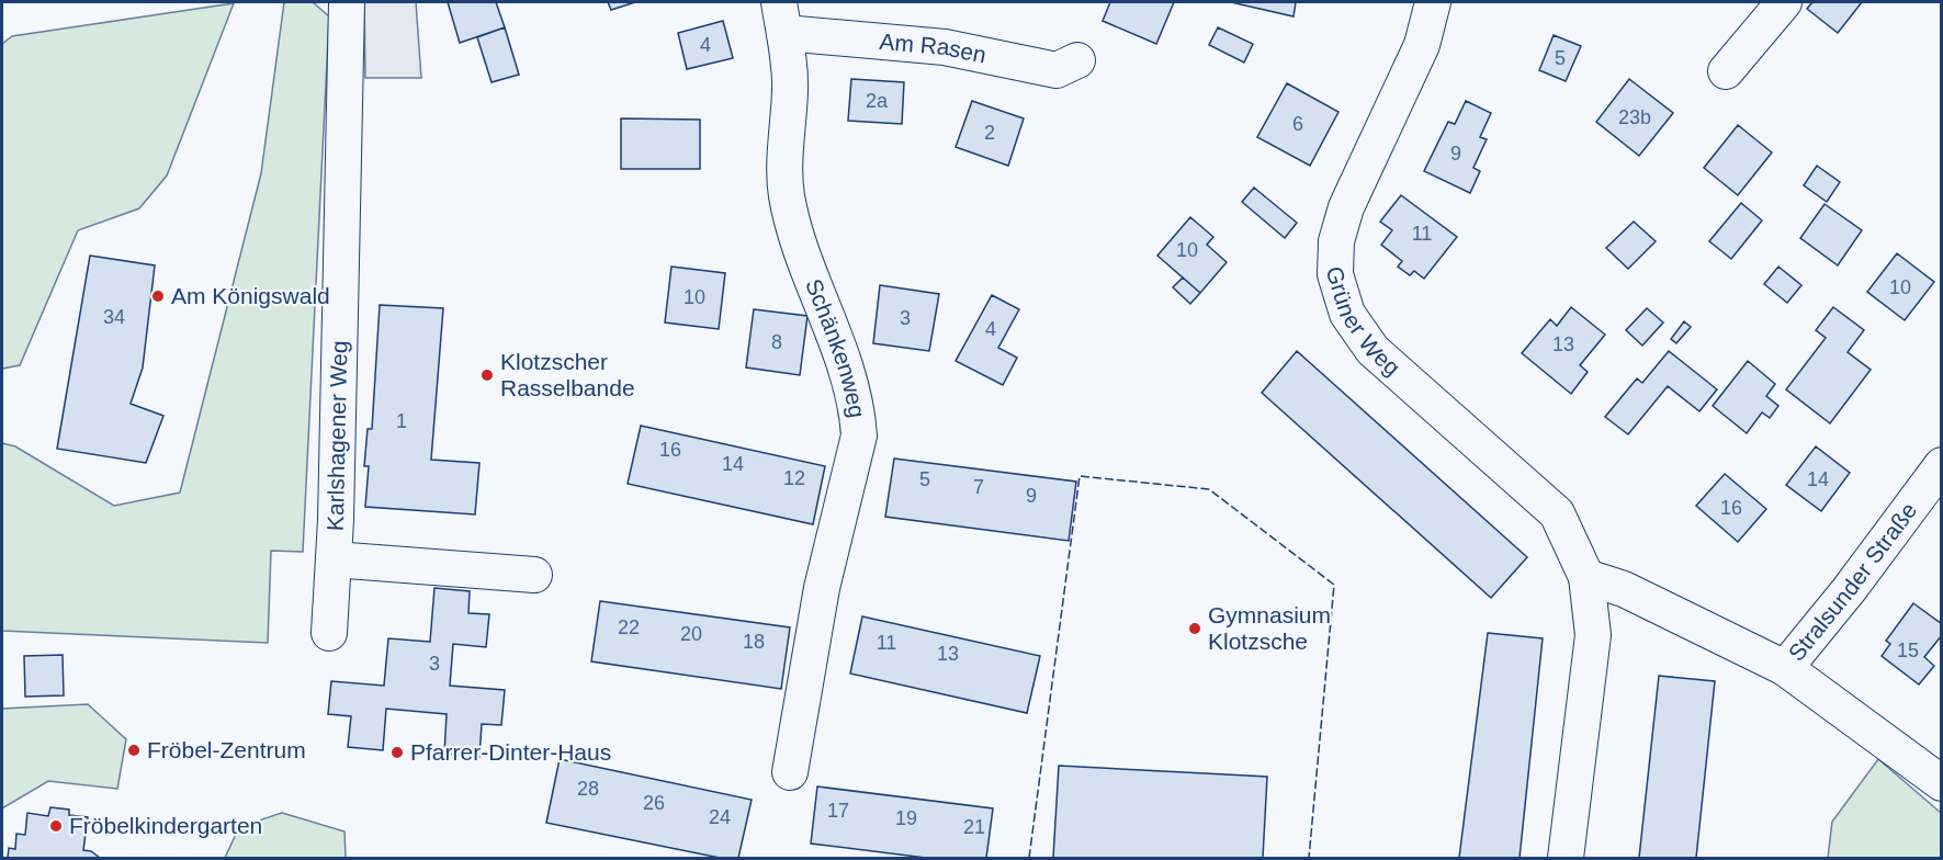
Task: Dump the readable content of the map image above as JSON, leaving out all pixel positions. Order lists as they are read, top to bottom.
{
  "streets": {
    "street": [
      "Am Rasen",
      "Grüner Weg",
      "Schänkenweg",
      "Karlshagener Weg",
      "Stralsunder Straße"
    ]
  },
  "crossings": [
    ["Am Rasen", "Schänkenweg"]
  ],
  "places": [
    "Am Königswald",
    "Klotzscher Rasselbande",
    "Gymnasium Klotzsche",
    "Fröbel-Zentrum",
    "Pfarrer-Dinter-Haus",
    "Fröbelkindergarten"
  ],
  "house_numbers": [
    "4",
    "5",
    "2a",
    "23b",
    "6",
    "2",
    "9",
    "11",
    "10",
    "10",
    "10",
    "34",
    "3",
    "4",
    "8",
    "13",
    "1",
    "16",
    "14",
    "12",
    "5",
    "14",
    "7",
    "9",
    "16",
    "22",
    "20",
    "18",
    "11",
    "15",
    "13",
    "3",
    "28",
    "26",
    "17",
    "24",
    "19",
    "21"
  ]
}
